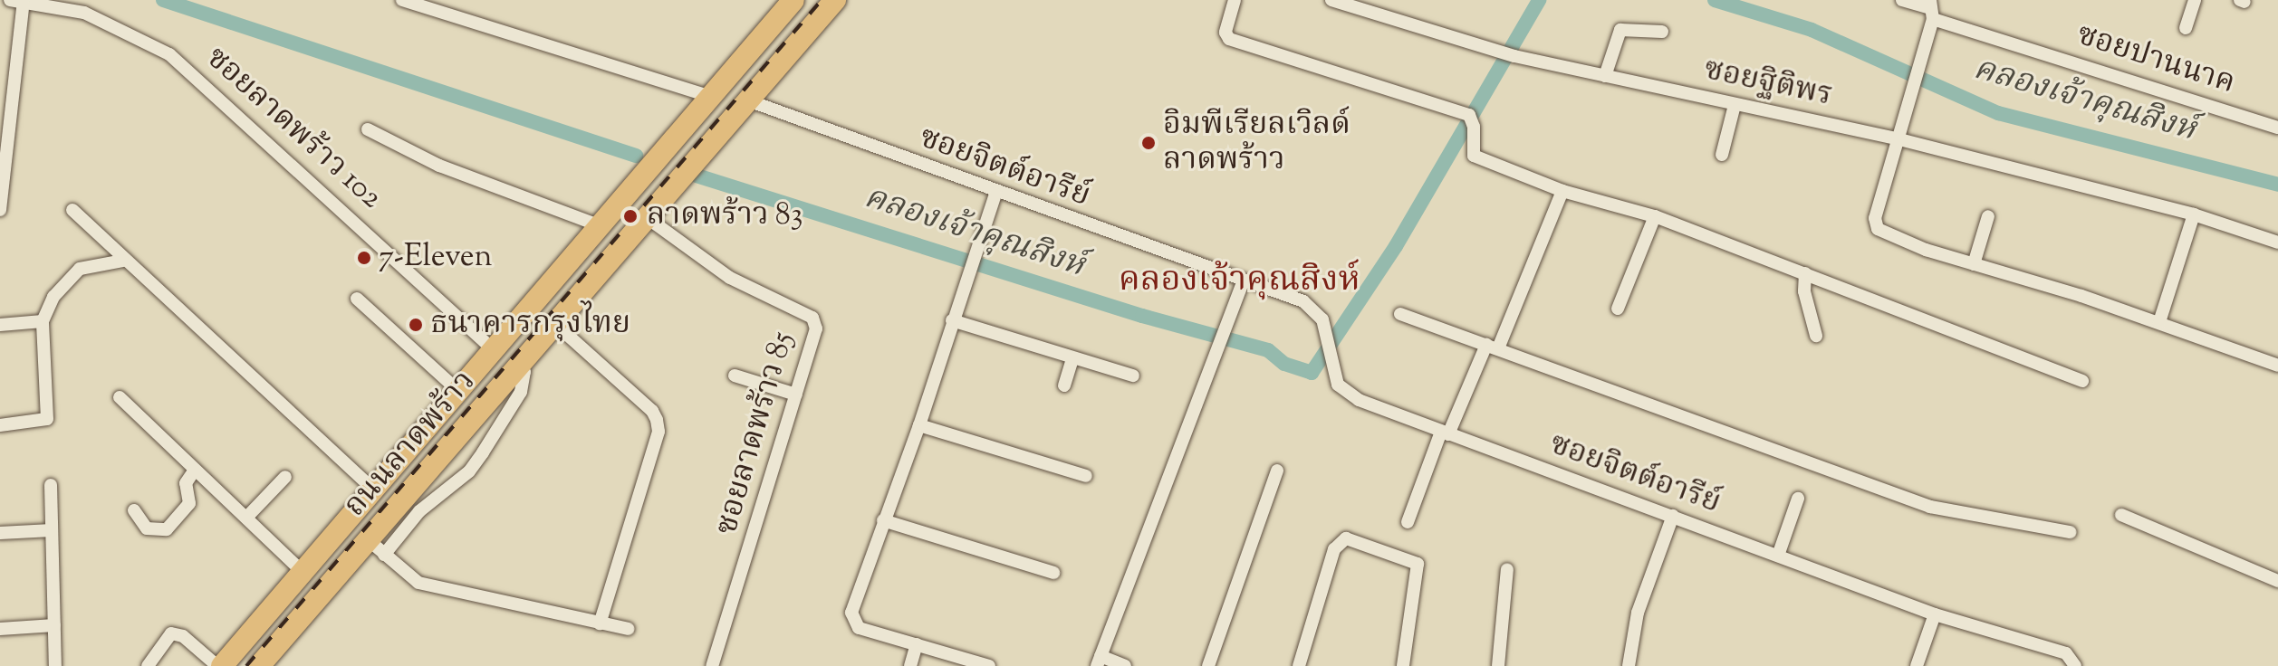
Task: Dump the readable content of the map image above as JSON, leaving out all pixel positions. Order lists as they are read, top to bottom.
{
  "streets": {
    "main road": ["ถนนลาดพร้าว"],
    "street": [
      "ซอยปานนาค",
      "ซอยฐิติพร",
      "ซอยลาดพร้าว 102",
      "ซอยจิตต์อารีย์",
      "ซอยลาดพร้าว 85"
    ]
  },
  "crossings": [
    ["ซอยลาดพร้าว 102", "ถนนลาดพร้าว"],
    ["ซอยจิตต์อารีย์", "ถนนลาดพร้าว"],
    ["ซอยลาดพร้าว 85", "ถนนลาดพร้าว"]
  ],
  "districts": ["คลองเจ้าคุณสิงห์"],
  "water": ["คลองเจ้าคุณสิงห์"],
  "places": [
    "อิมพีเรียลเวิลด์ ลาดพร้าว",
    "ลาดพร้าว 83",
    "7-Eleven",
    "ธนาคารกรุงไทย"
  ]
}
